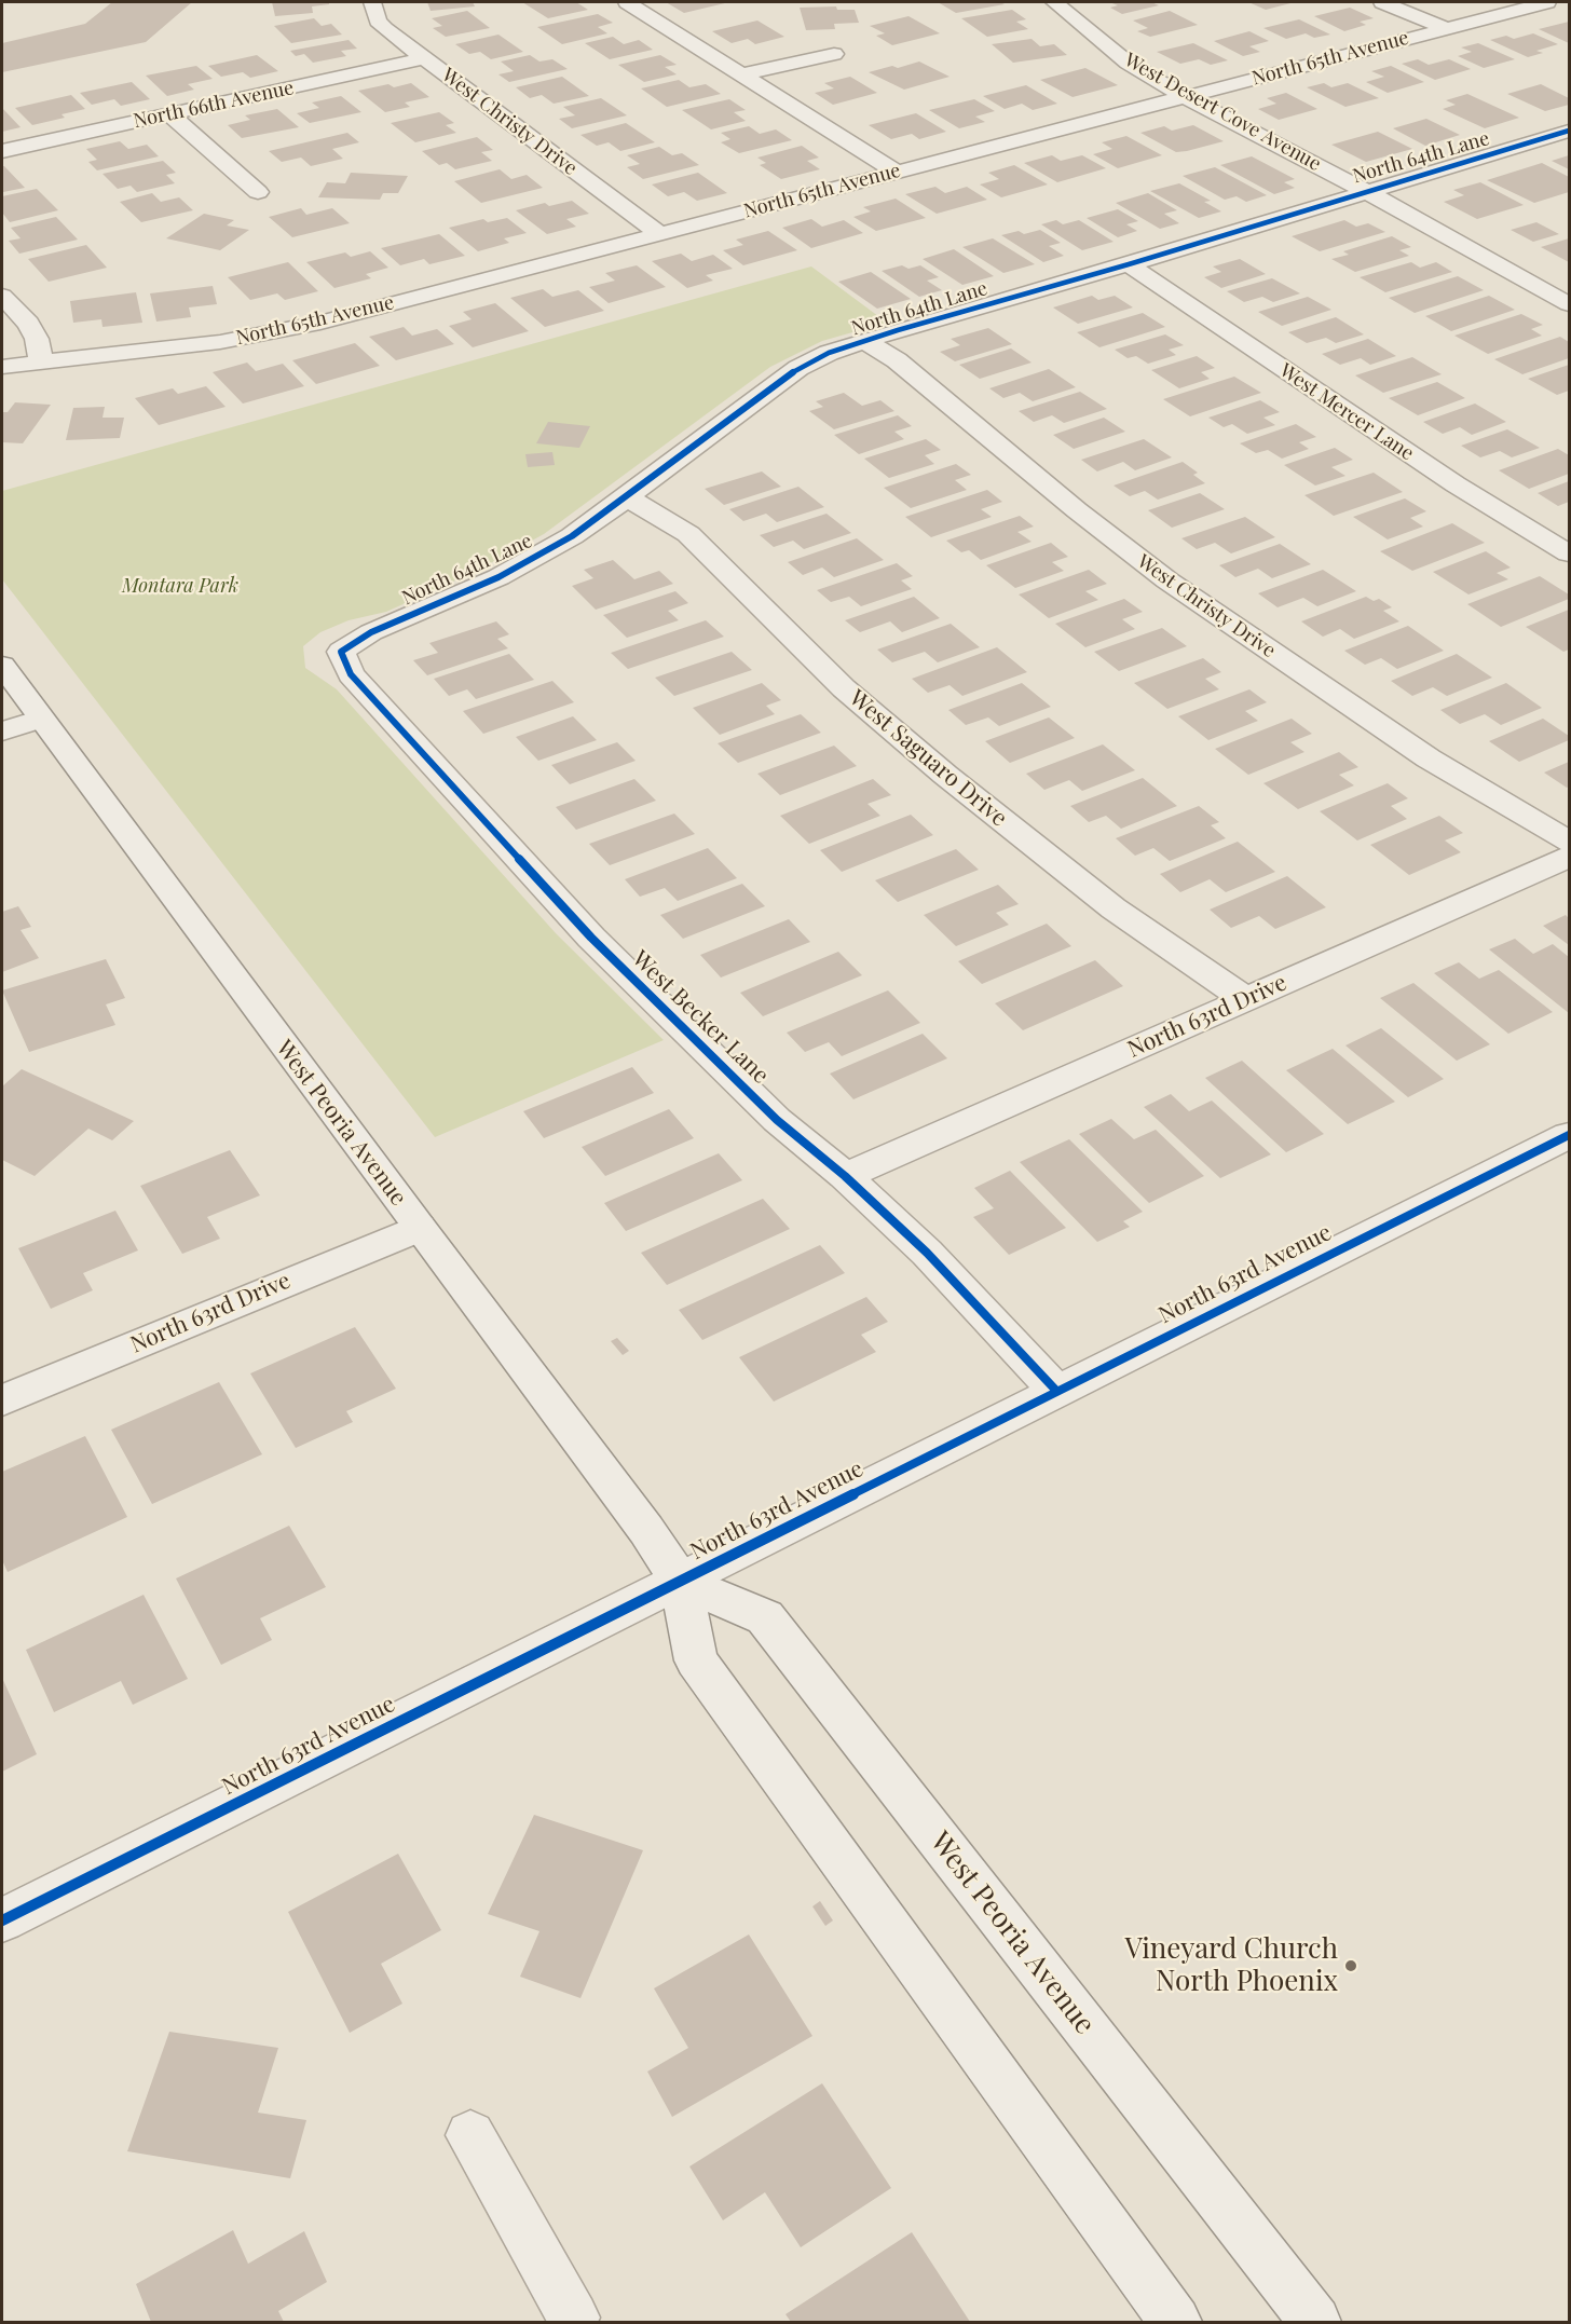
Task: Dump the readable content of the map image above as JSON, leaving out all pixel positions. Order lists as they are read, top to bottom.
{
  "streets": {
    "street": [
      "North 65th Avenue",
      "North 66th Avenue",
      "West Desert Cove Avenue",
      "West Christy Drive",
      "North 64th Lane",
      "West Mercer Lane",
      "West Saguaro Drive",
      "North 63rd Drive",
      "West Becker Lane",
      "West Peoria Avenue",
      "North 63rd Avenue"
    ]
  },
  "crossings": [
    ["North 65th Avenue", "West Desert Cove Avenue"],
    ["North 65th Avenue", "West Christy Drive"],
    ["North 66th Avenue", "West Christy Drive"],
    ["West Desert Cove Avenue", "North 64th Lane"],
    ["West Christy Drive", "North 64th Lane"],
    ["North 64th Lane", "West Mercer Lane"],
    ["North 64th Lane", "West Saguaro Drive"],
    ["North 64th Lane", "West Becker Lane"],
    ["West Saguaro Drive", "North 63rd Drive"],
    ["North 63rd Drive", "West Becker Lane"],
    ["North 63rd Drive", "West Peoria Avenue"],
    ["West Becker Lane", "North 63rd Avenue"],
    ["West Peoria Avenue", "North 63rd Avenue"]
  ],
  "parks": ["Montara Park"],
  "places": ["Vineyard Church North Phoenix"]
}
